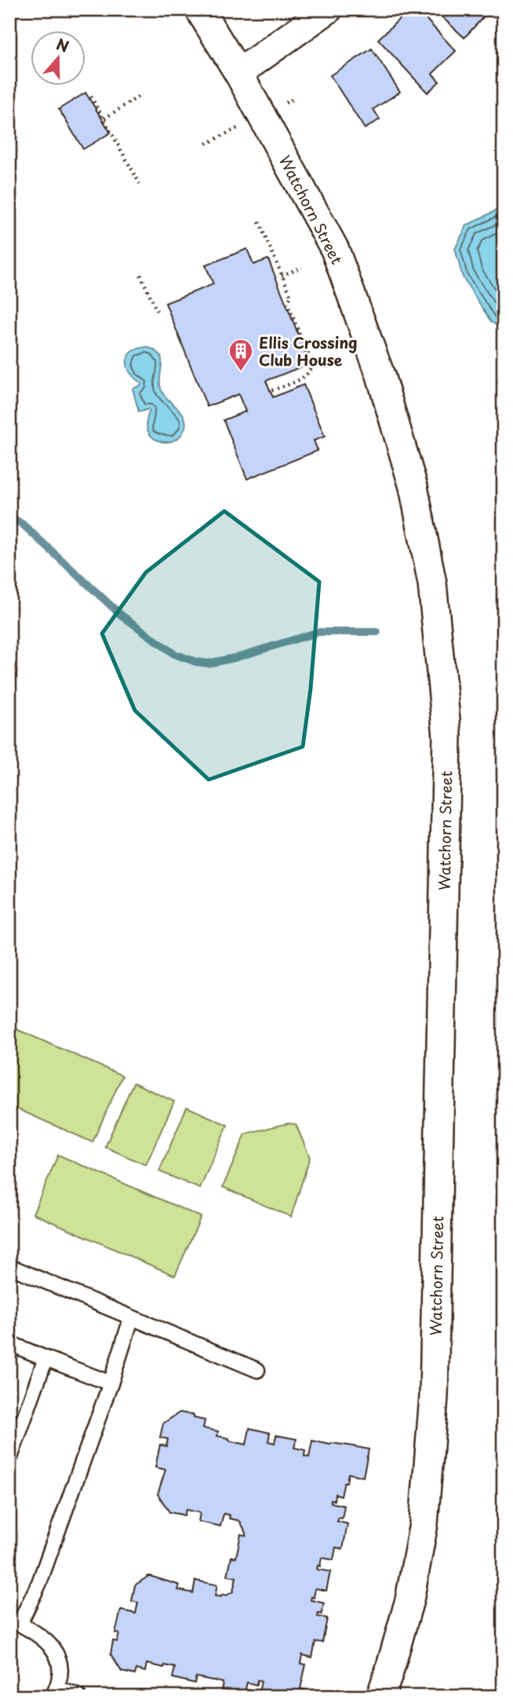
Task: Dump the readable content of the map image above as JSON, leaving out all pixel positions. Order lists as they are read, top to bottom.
{
  "streets": {
    "street": ["Watchorn Street"]
  },
  "places": {
    "building": ["Ellis Crossing Club House"]
  },
  "north": "top"
}
